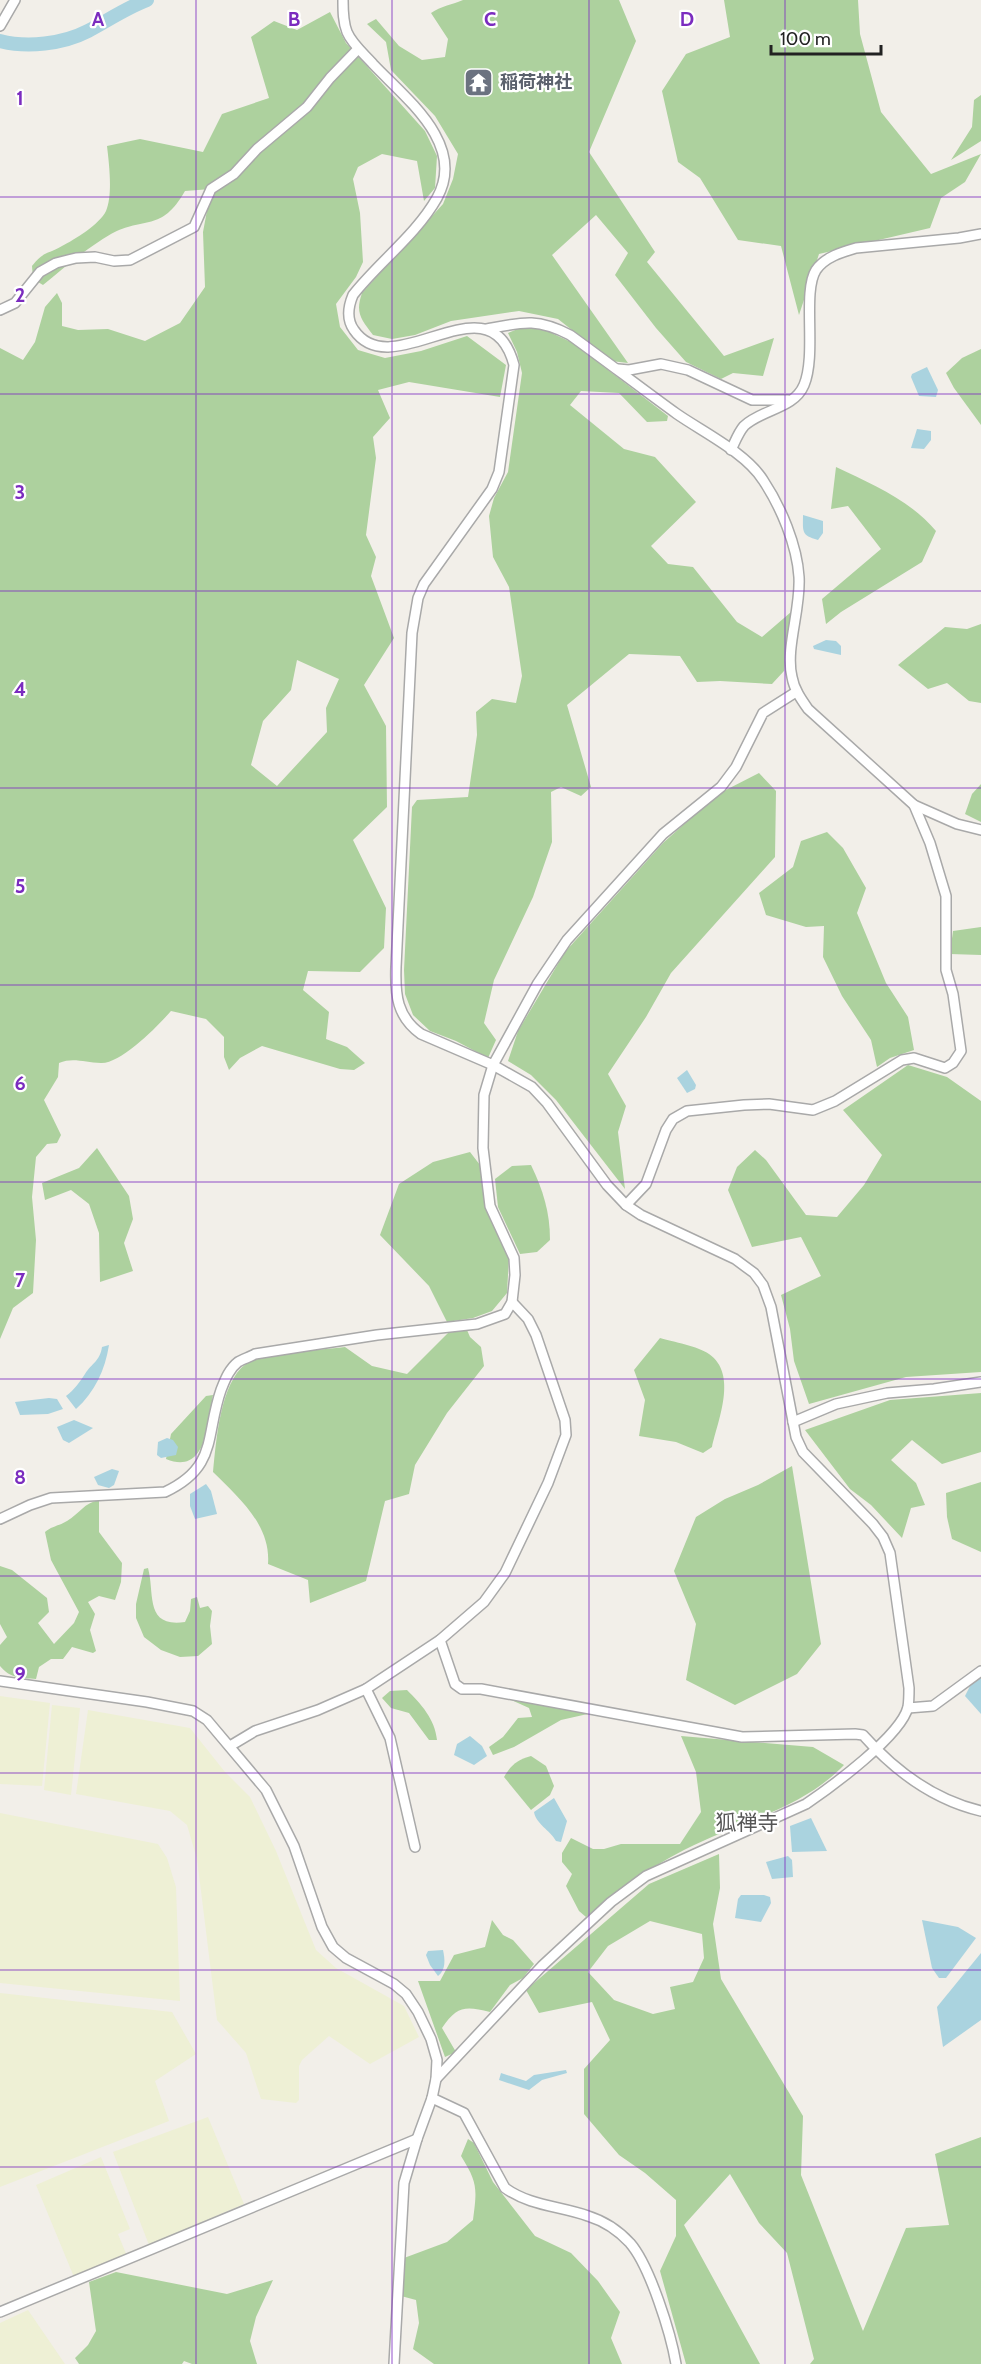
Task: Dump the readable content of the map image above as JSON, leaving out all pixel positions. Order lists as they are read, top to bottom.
{
  "districts": ["狐禅寺"],
  "places": {
    "temple": ["稲荷神社"]
  },
  "scale_bar": "100 m",
  "grid": {
    "columns": [
      "A",
      "B",
      "C",
      "D"
    ],
    "rows": [
      "1",
      "2",
      "3",
      "4",
      "5",
      "6",
      "7",
      "8",
      "9"
    ]
  }
}
